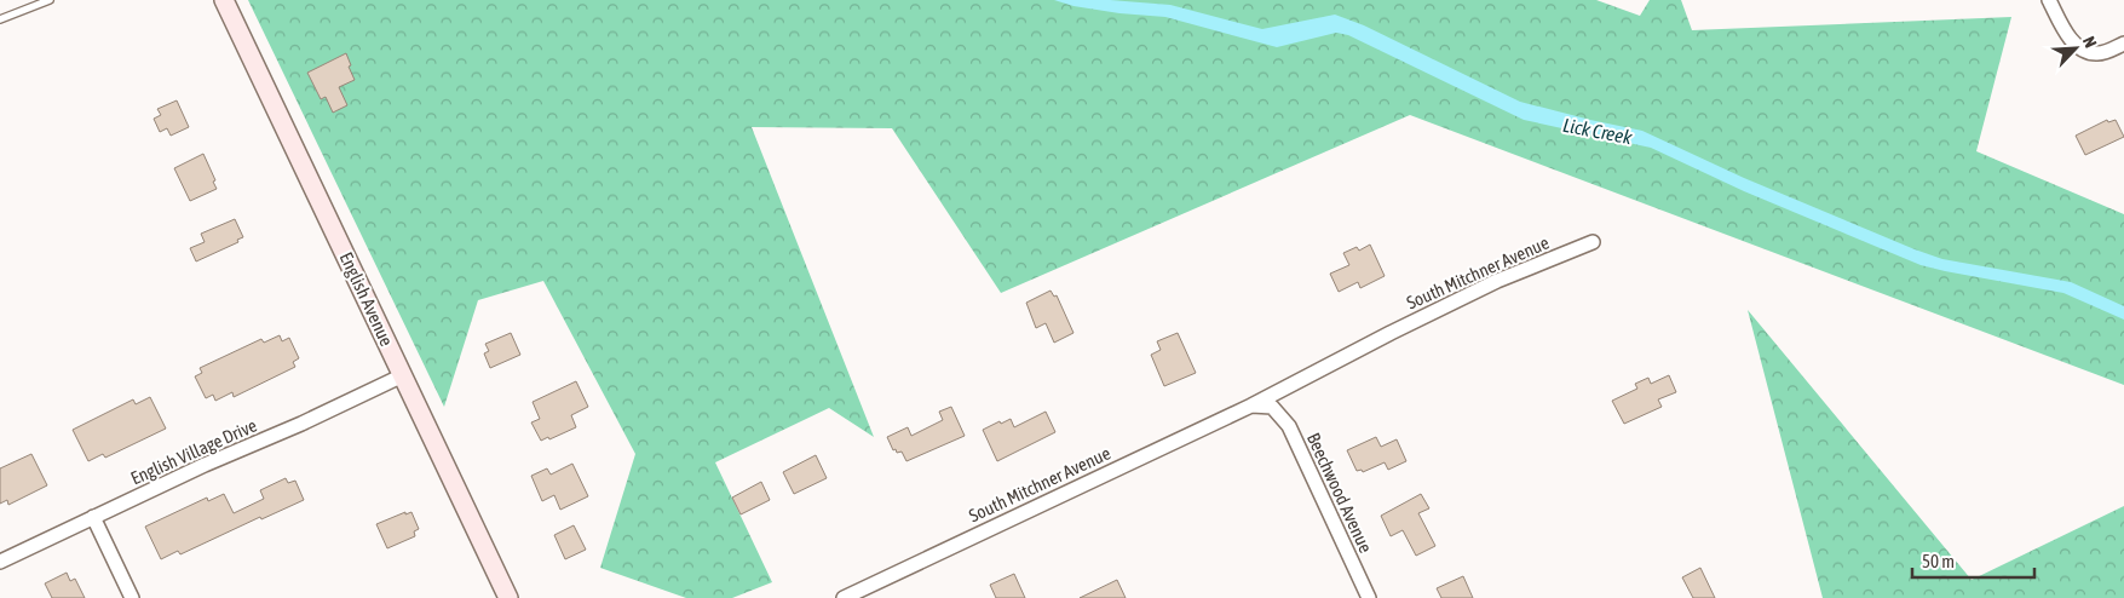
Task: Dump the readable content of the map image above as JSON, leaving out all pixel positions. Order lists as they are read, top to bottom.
{
  "streets": {
    "street": [
      "South Mitchner Avenue",
      "English Avenue",
      "English Village Drive",
      "Beechwood Avenue"
    ]
  },
  "crossings": [
    ["South Mitchner Avenue", "Beechwood Avenue"],
    ["English Avenue", "English Village Drive"]
  ],
  "water": ["Lick Creek"],
  "scale_bar": "50 m",
  "north": "top right"
}
